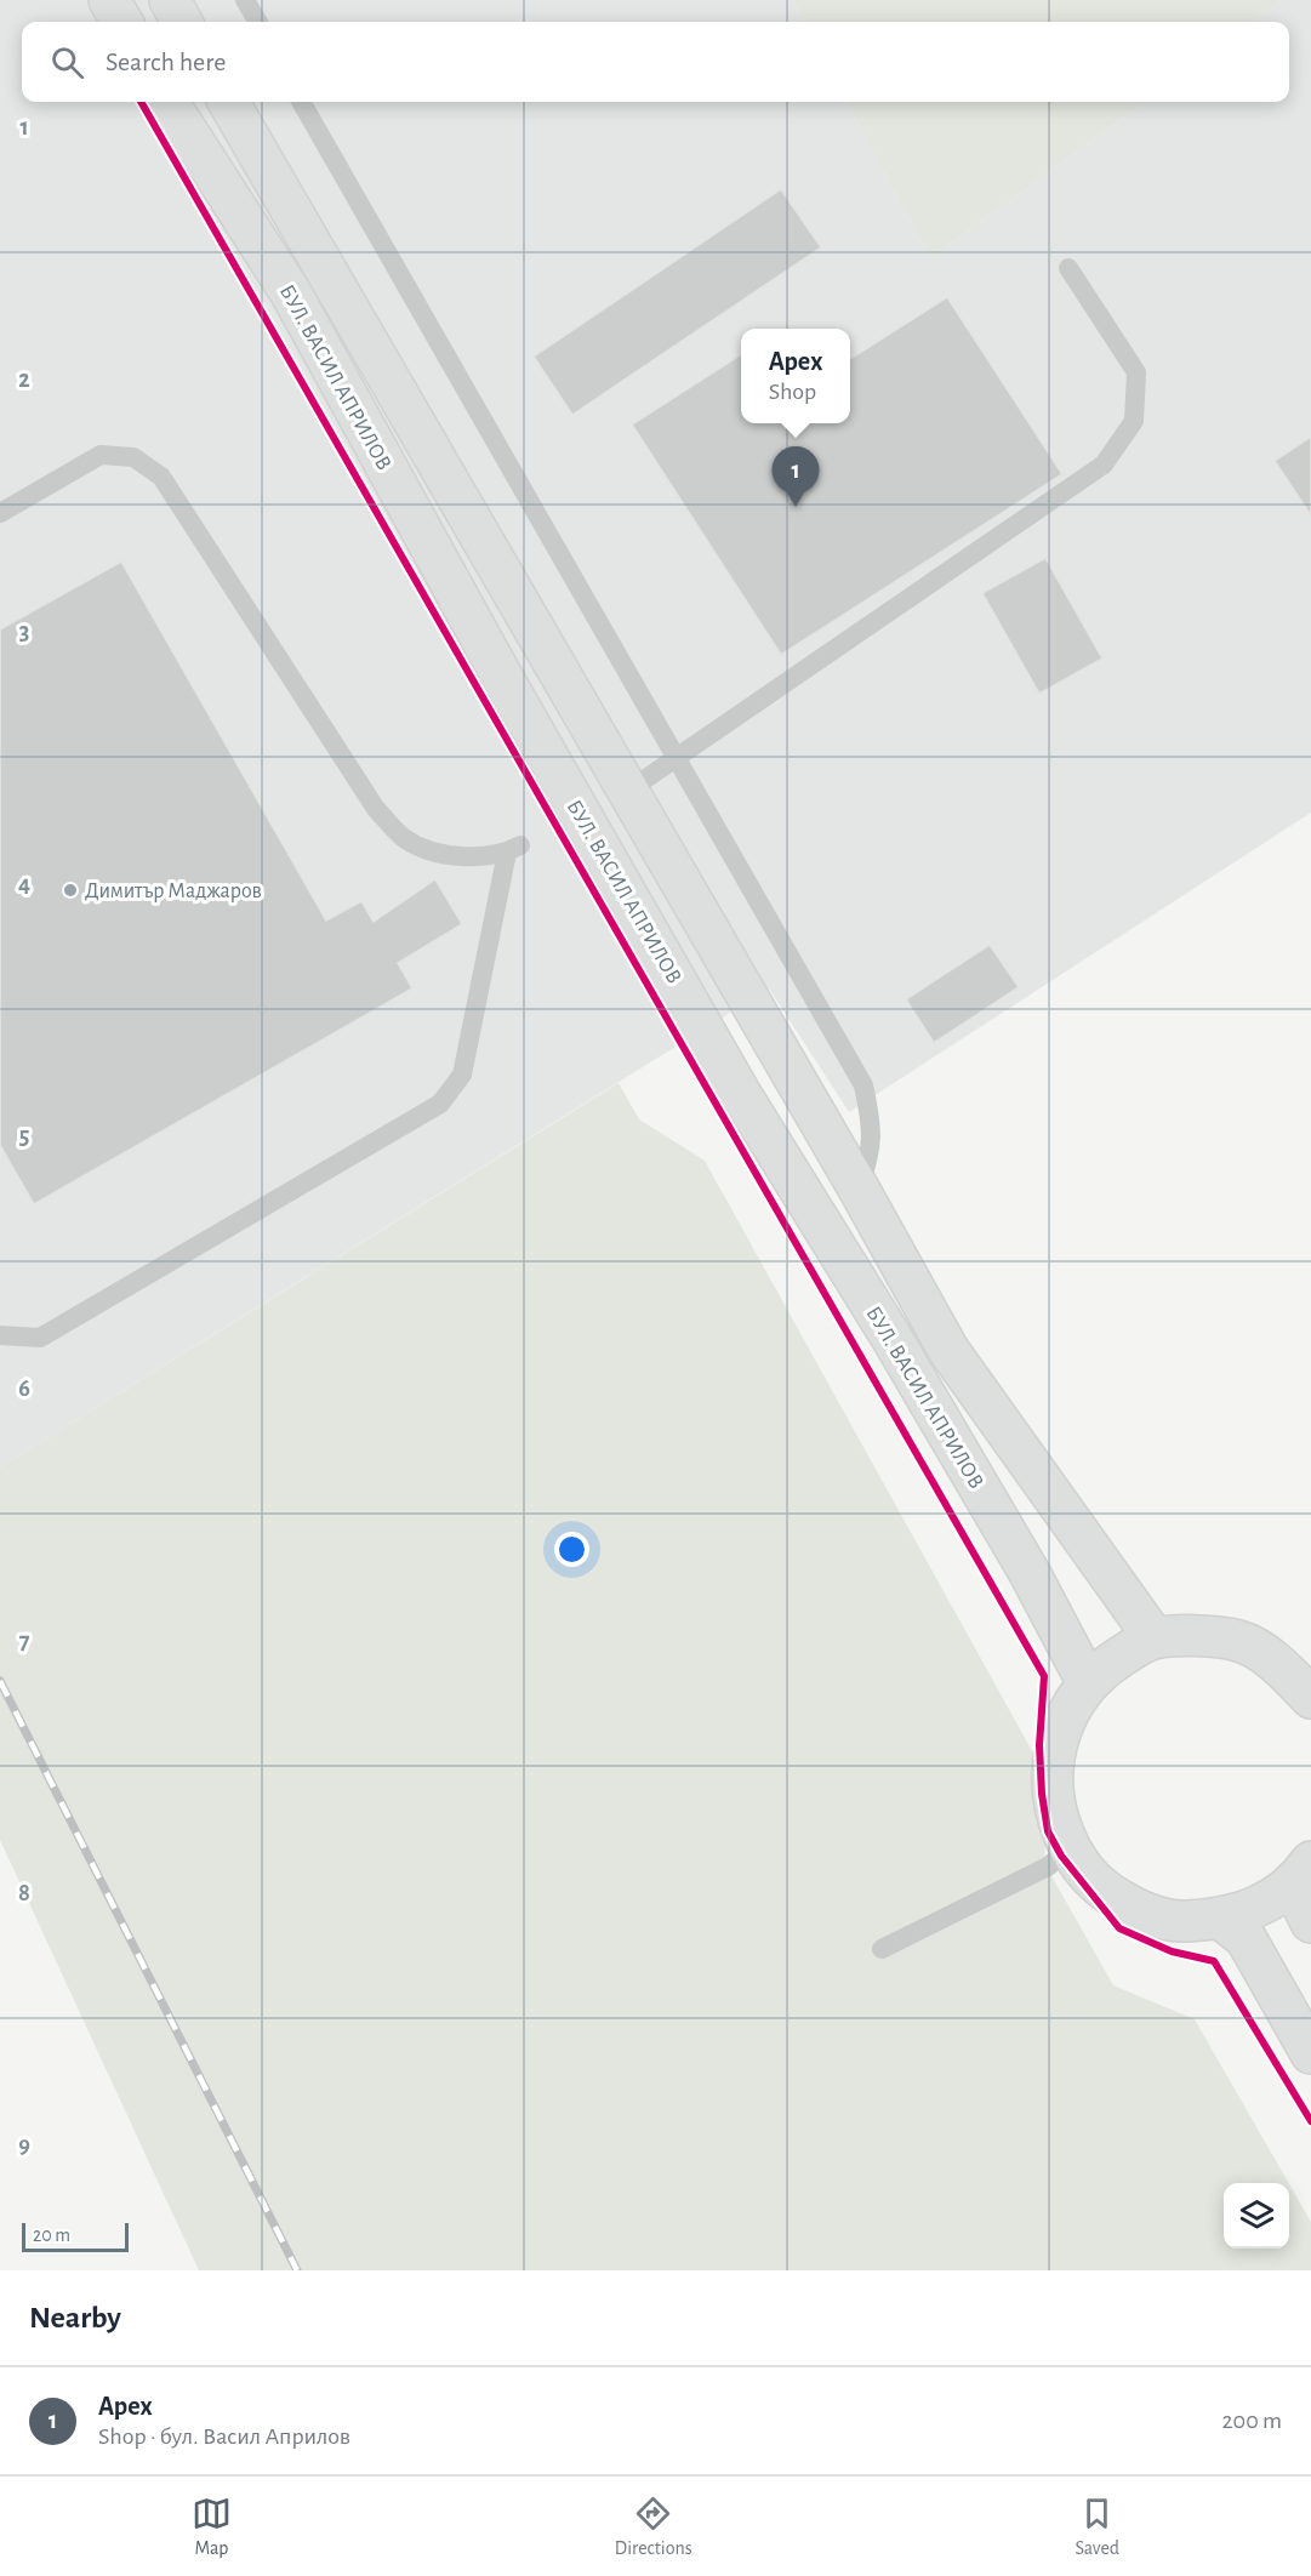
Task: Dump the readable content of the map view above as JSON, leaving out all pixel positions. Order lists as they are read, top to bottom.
{
  "streets": {
    "main road": ["БУЛ. ВАСИЛ АПРИЛОВ"]
  },
  "places": ["Димитър Маджаров"],
  "scale_bar": "20 m",
  "page": {
    "search": "Search here",
    "popup": ["Apex", "Shop"],
    "pins": "1",
    "scale": "20 m",
    "heading": "Nearby",
    "list": [
      {
        "mark": "1",
        "name": "Apex",
        "note": "Shop · бул. Васил Априлов",
        "value": "200 m"
      }
    ],
    "nav": ["Map", "Directions", "Saved"]
  },
  "grid": {
    "rows": [
      "1",
      "2",
      "3",
      "4",
      "5",
      "6",
      "7",
      "8",
      "9"
    ]
  }
}
